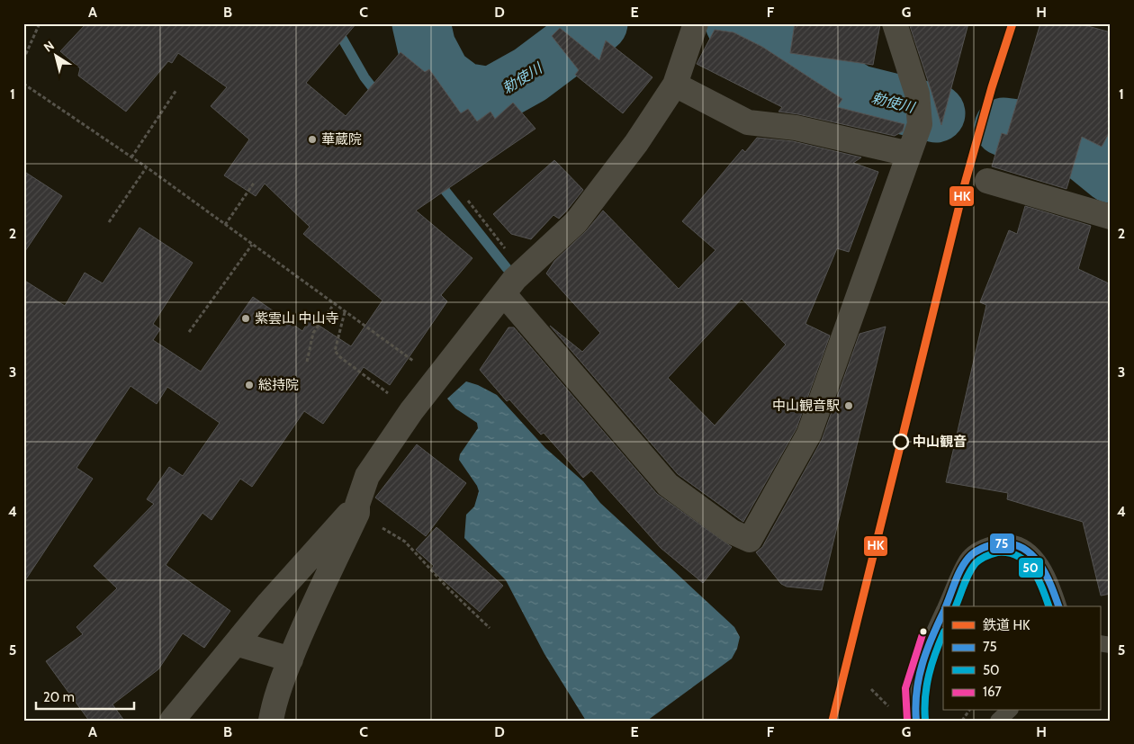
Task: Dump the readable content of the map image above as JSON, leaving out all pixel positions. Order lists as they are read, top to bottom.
{
  "water": ["勅使川"],
  "places": [
    "華蔵院",
    "紫雲山 中山寺",
    "総持院",
    "中山観音駅",
    "中山観音"
  ],
  "lines": [
    "rail line HK",
    "transit line 75",
    "transit line 50",
    "transit line 167"
  ],
  "legend": [
    "鉄道 HK",
    "75",
    "50",
    "167"
  ],
  "scale_bar": "20 m",
  "north": "top left",
  "grid": {
    "columns": [
      "A",
      "B",
      "C",
      "D",
      "E",
      "F",
      "G",
      "H"
    ],
    "rows": [
      "1",
      "2",
      "3",
      "4",
      "5"
    ]
  }
}
